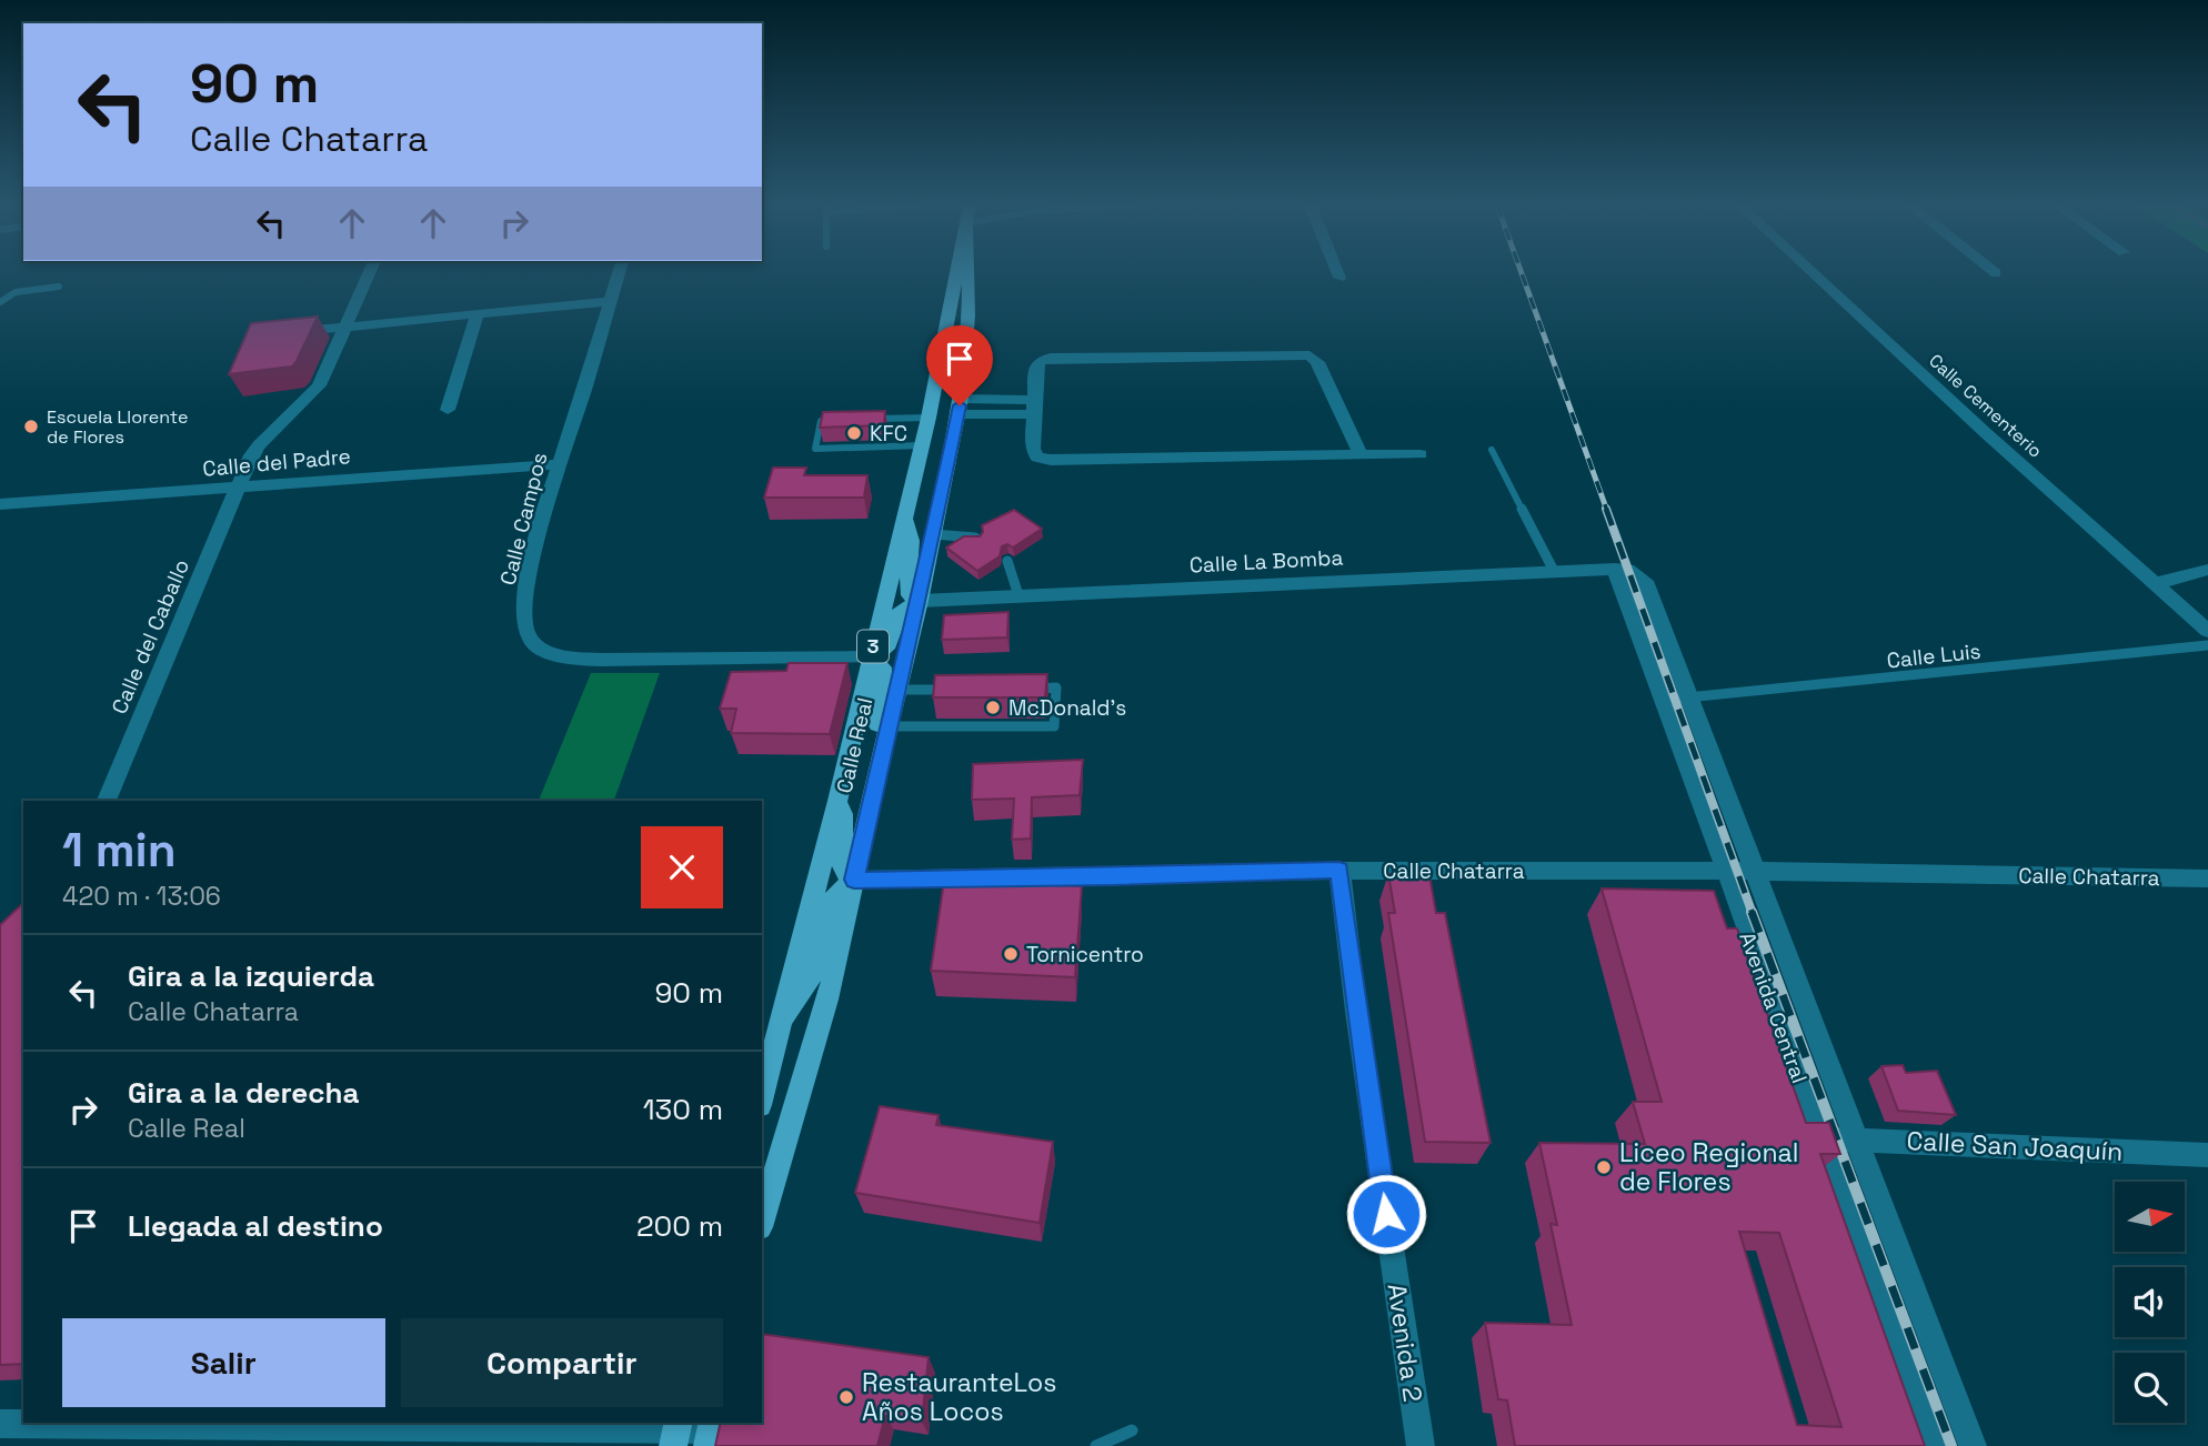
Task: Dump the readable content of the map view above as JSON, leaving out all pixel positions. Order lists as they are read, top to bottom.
{
  "streets": {
    "main road": ["3", "Calle Real"],
    "street": [
      "Calle Cementerio",
      "Calle del Padre",
      "Calle Campos",
      "Calle La Bomba",
      "Calle del Caballo",
      "Calle Chatarra",
      "Avenida Central",
      "Calle San Joaquín",
      "Avenida 2"
    ],
    "lane": ["Calle Luis"]
  },
  "crossings": [
    ["Calle del Padre", "Calle Campos"],
    ["Calle del Padre", "Calle del Caballo"],
    ["Calle Campos", "Calle Real"],
    ["Calle La Bomba", "Calle Real"],
    ["Calle La Bomba", "Avenida Central"],
    ["Calle Luis", "Avenida Central"],
    ["Calle Real", "Calle Chatarra"],
    ["Calle Chatarra", "Avenida Central"],
    ["Calle Chatarra", "Avenida 2"],
    ["Avenida Central", "Calle San Joaquín"]
  ],
  "places": [
    "Escuela Llorente de Flores",
    "KFC",
    "McDonald's",
    "Tornicentro",
    "Liceo Regional de Flores",
    "RestauranteLos Años Locos"
  ],
  "north": "right",
  "page": {
    "turn": ["90 m", "Calle Chatarra"],
    "heading": ["1 min", "420 m · 13:06"],
    "list": [
      {
        "name": "Gira a la izquierda",
        "note": "Calle Chatarra",
        "value": "90 m"
      },
      {
        "name": "Gira a la derecha",
        "note": "Calle Real",
        "value": "130 m"
      },
      {
        "name": "Llegada al destino",
        "value": "200 m"
      }
    ],
    "buttons": ["Salir", "Compartir"]
  }
}
